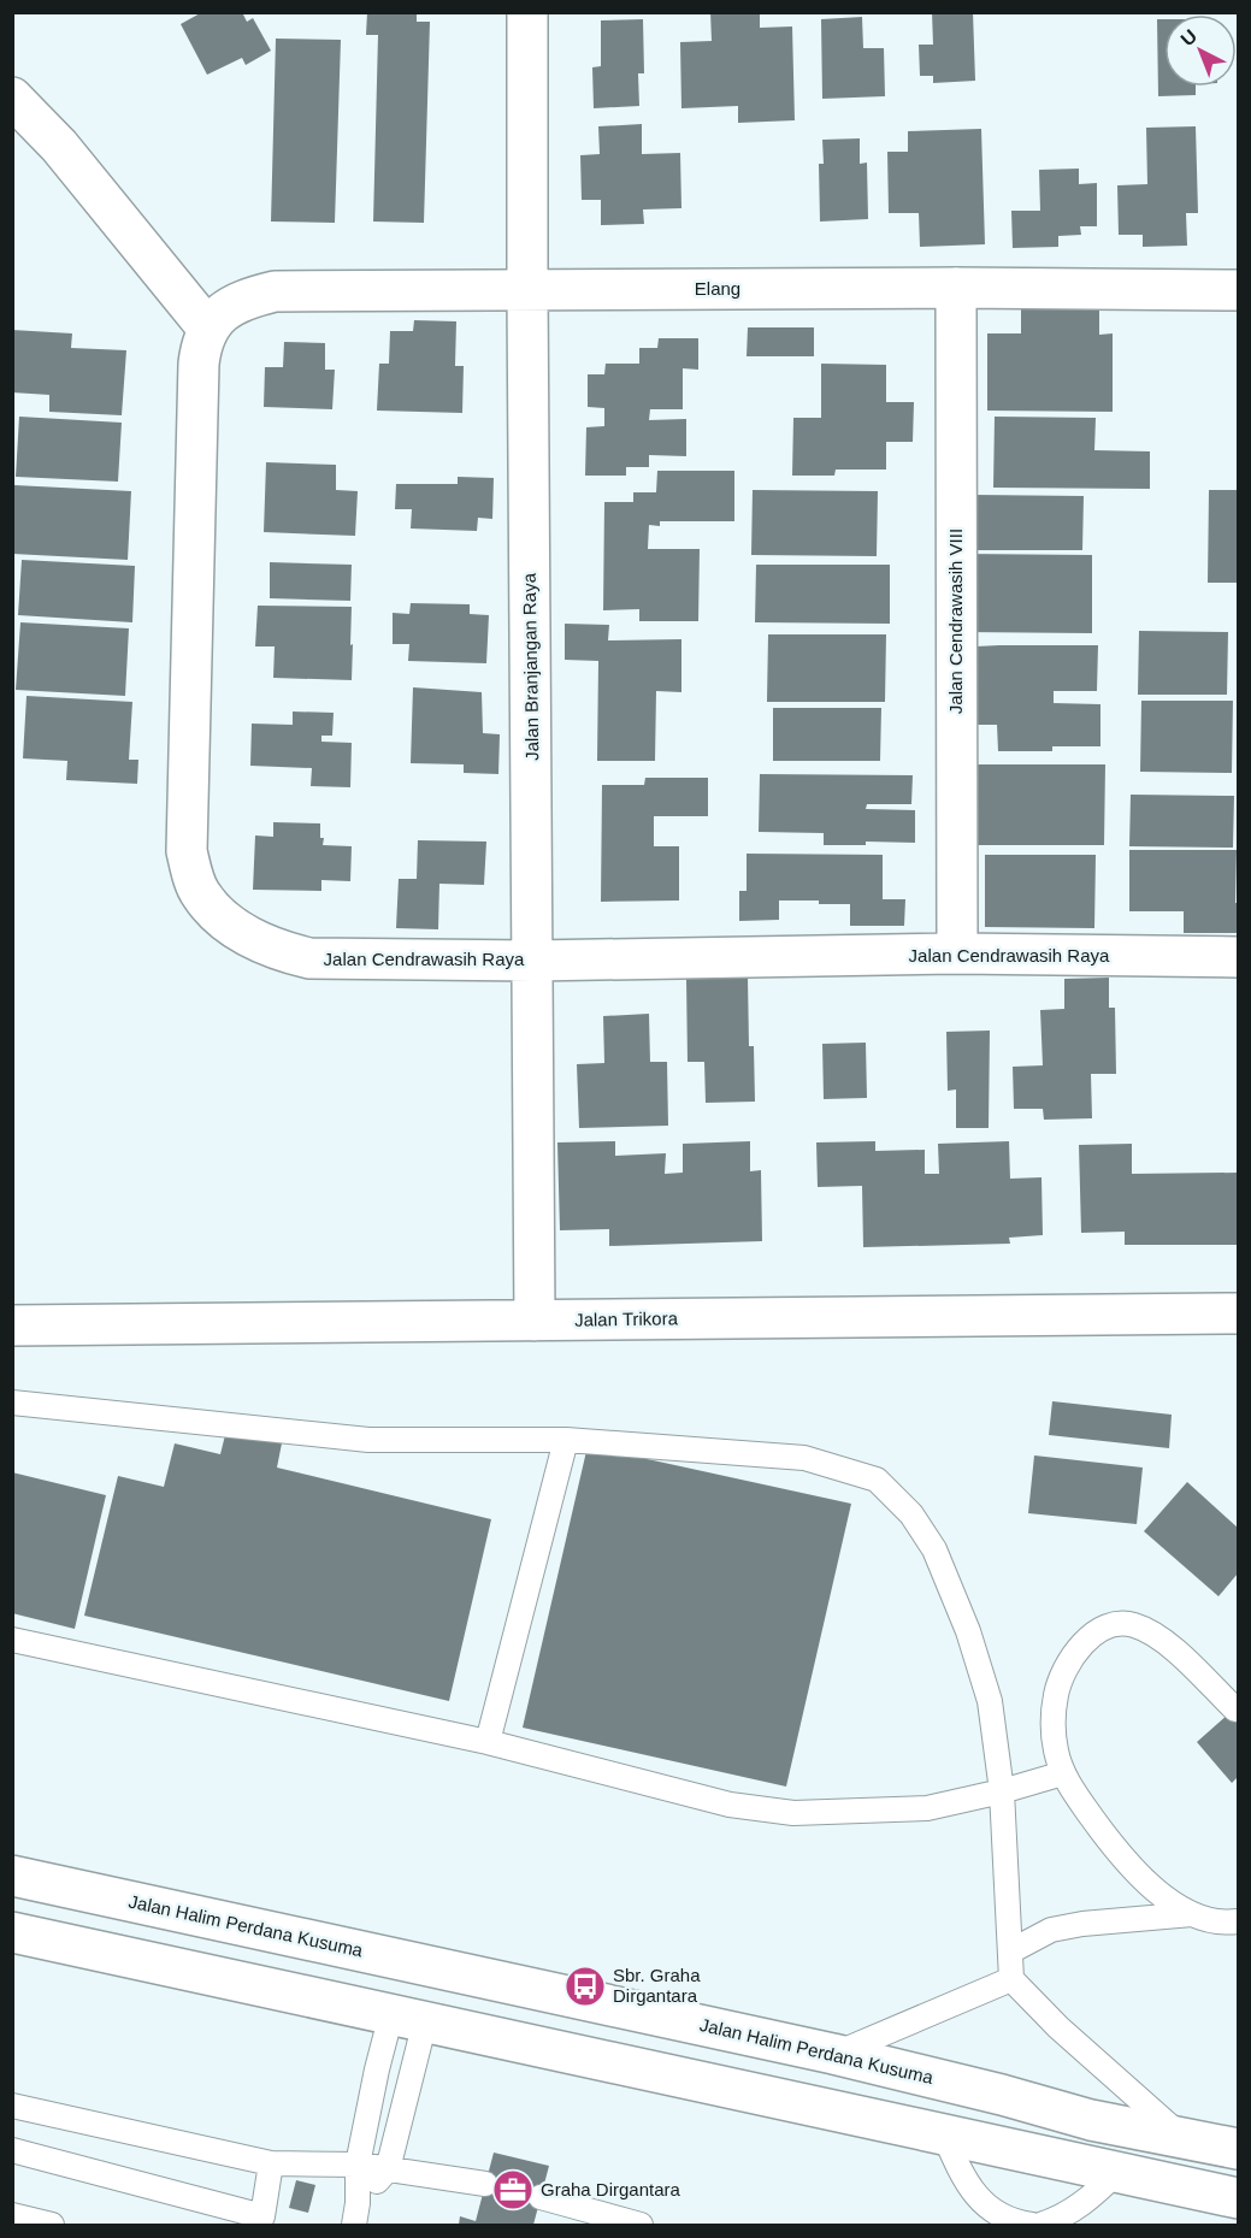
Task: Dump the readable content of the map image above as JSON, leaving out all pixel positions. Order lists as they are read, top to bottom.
{
  "streets": {
    "street": [
      "Elang",
      "Jalan Cendrawasih VIII",
      "Jalan Branjangan Raya",
      "Jalan Cendrawasih Raya",
      "Jalan Trikora",
      "Jalan Halim Perdana Kusuma"
    ]
  },
  "crossings": [
    ["Elang", "Jalan Cendrawasih VIII"],
    ["Elang", "Jalan Branjangan Raya"],
    ["Elang", "Jalan Cendrawasih Raya"],
    ["Jalan Cendrawasih VIII", "Jalan Cendrawasih Raya"],
    ["Jalan Branjangan Raya", "Jalan Cendrawasih Raya"],
    ["Jalan Branjangan Raya", "Jalan Trikora"]
  ],
  "places": {
    "bus stop": ["Sbr. Graha Dirgantara"],
    "office": ["Graha Dirgantara"]
  },
  "north": "top left"
}
